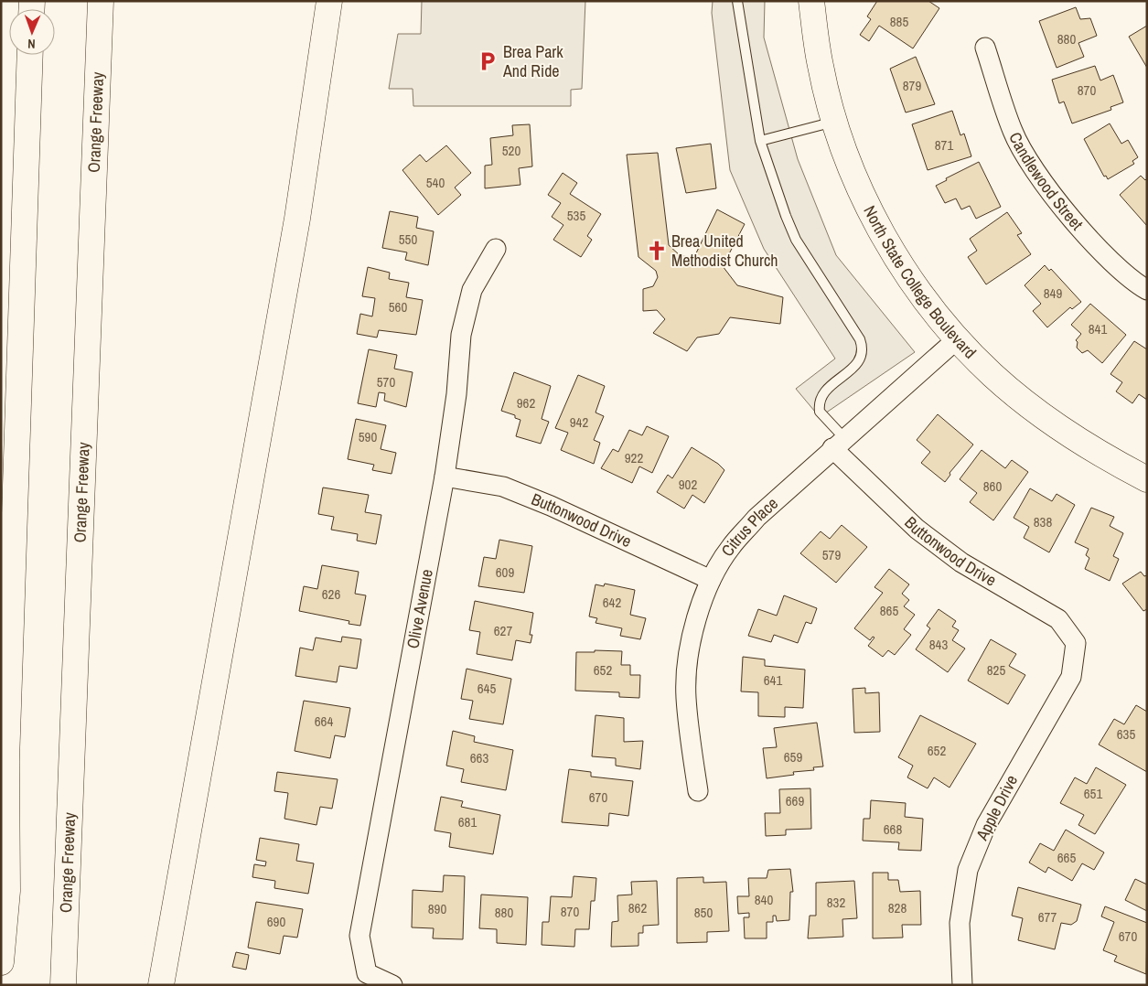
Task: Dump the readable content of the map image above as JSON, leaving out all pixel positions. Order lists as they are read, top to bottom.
{
  "streets": {
    "main road": ["Orange Freeway", "North State College Boulevard"],
    "street": [
      "Candlewood Street",
      "Buttonwood Drive",
      "Citrus Place",
      "Olive Avenue",
      "Apple Drive"
    ]
  },
  "crossings": [
    ["North State College Boulevard", "Citrus Place"],
    ["Buttonwood Drive", "Citrus Place"],
    ["Buttonwood Drive", "Olive Avenue"],
    ["Buttonwood Drive", "Apple Drive"]
  ],
  "places": {
    "parking": ["Brea Park And Ride"],
    "church": ["Brea United Methodist Church"]
  },
  "house_numbers": [
    "885",
    "880",
    "879",
    "870",
    "871",
    "520",
    "540",
    "535",
    "550",
    "849",
    "560",
    "841",
    "570",
    "962",
    "942",
    "590",
    "922",
    "902",
    "860",
    "838",
    "579",
    "609",
    "626",
    "642",
    "865",
    "627",
    "843",
    "652",
    "825",
    "641",
    "645",
    "664",
    "635",
    "652",
    "659",
    "663",
    "651",
    "670",
    "669",
    "681",
    "668",
    "665",
    "840",
    "832",
    "862",
    "828",
    "890",
    "870",
    "880",
    "850",
    "677",
    "690",
    "670"
  ],
  "north": "bottom"
}
